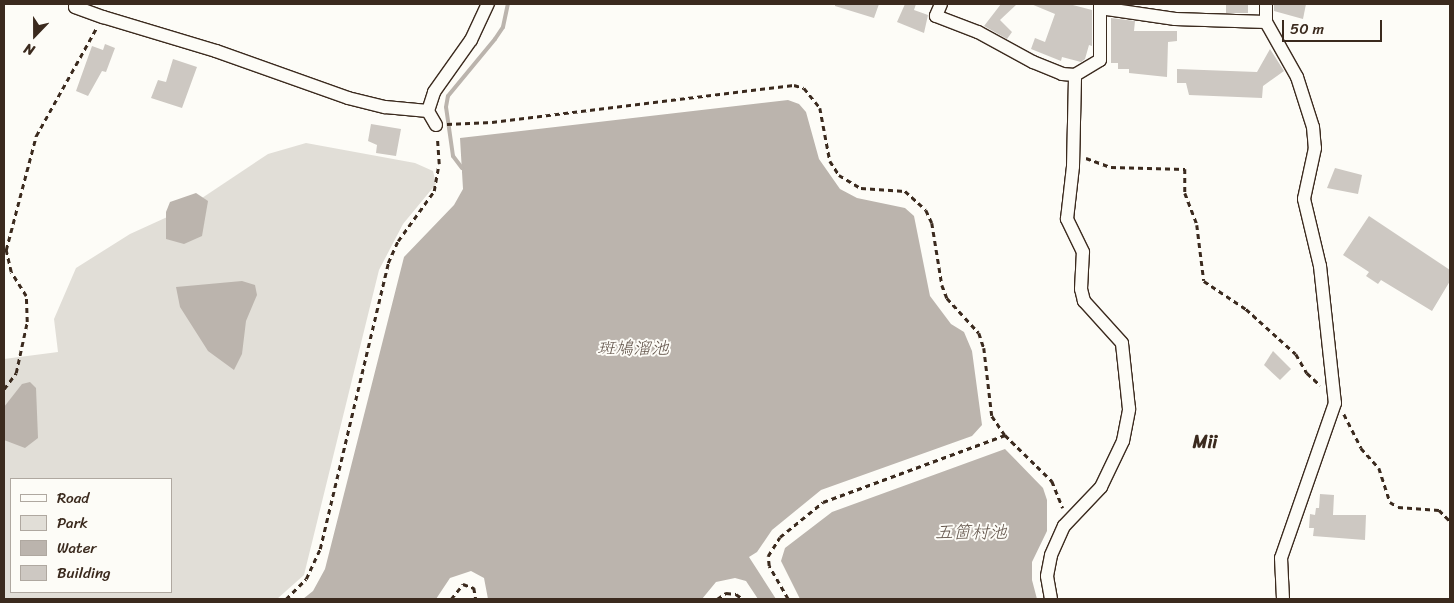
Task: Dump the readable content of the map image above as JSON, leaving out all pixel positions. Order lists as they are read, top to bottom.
{
  "districts": ["Mii"],
  "water": ["斑鳩溜池", "五箇村池"],
  "legend": [
    "Road",
    "Park",
    "Water",
    "Building"
  ],
  "scale_bar": "50 m",
  "north": "bottom"
}
